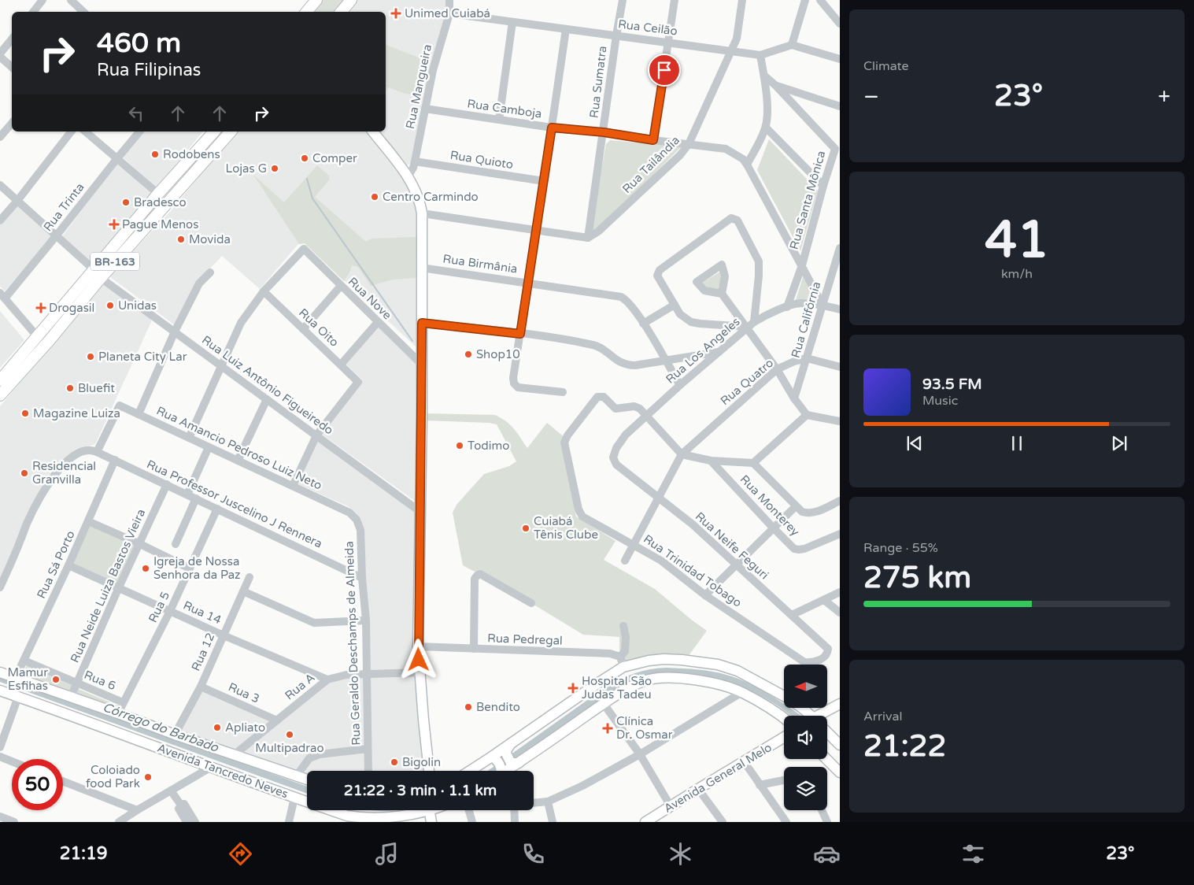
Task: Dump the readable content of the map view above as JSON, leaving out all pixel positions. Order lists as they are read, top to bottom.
{
  "streets": {
    "highway": ["BR-163"],
    "main road": ["Avenida Tancredo Neves", "Avenida General Melo"],
    "street": [
      "Rua Ceilão",
      "Rua Sumatra",
      "Rua Mangueira",
      "Rua Camboja",
      "Rua Quioto",
      "Rua Tailândia",
      "Rua Santa Mônica",
      "Rua Trinta",
      "Rua Birmânia",
      "Rua Nove",
      "Rua Califórnia",
      "Rua Oito",
      "Rua Los Angeles",
      "Rua Quatro",
      "Rua Luiz Antônio Figueiredo",
      "Rua Amancio Pedroso Luiz Neto",
      "Rua Professor Juscelino J Rennera",
      "Rua Monterey",
      "Rua Neife Feguri",
      "Rua Sá Porto",
      "Rua Trinidad Tobago",
      "Rua Neide Luiza Bastos Vieira",
      "Rua 5",
      "Rua 14",
      "Rua Pedregal",
      "Rua Geraldo Deschamps de Almeida",
      "Rua 12",
      "Rua 6",
      "Rua A",
      "Rua 3"
    ]
  },
  "crossings": [
    ["Rua Ceilão", "Rua Sumatra"],
    ["Rua Ceilão", "Rua Mangueira"],
    ["Rua Ceilão", "Rua Tailândia"],
    ["Rua Sumatra", "Rua Camboja"],
    ["Rua Sumatra", "Rua Tailândia"],
    ["Rua Mangueira", "Rua Camboja"],
    ["Rua Mangueira", "Rua Quioto"],
    ["Rua Camboja", "Rua Tailândia"],
    ["Rua Camboja", "Rua Santa Mônica"],
    ["Rua Camboja", "Rua Califórnia"],
    ["Rua Camboja", "Rua Los Angeles"],
    ["Rua Santa Mônica", "Rua Los Angeles"],
    ["Rua Trinta", "Rua Luiz Antônio Figueiredo"],
    ["BR-163", "Rua Luiz Antônio Figueiredo"],
    ["Rua Nove", "Rua Oito"],
    ["Rua Califórnia", "Rua Los Angeles"],
    ["Rua Califórnia", "Rua Quatro"],
    ["Rua Oito", "Rua Luiz Antônio Figueiredo"],
    ["Rua Los Angeles", "Rua Neife Feguri"],
    ["Rua Los Angeles", "Rua Trinidad Tobago"],
    ["Rua Amancio Pedroso Luiz Neto", "Rua Professor Juscelino J Rennera"],
    ["Rua Amancio Pedroso Luiz Neto", "Rua Geraldo Deschamps de Almeida"],
    ["Rua Professor Juscelino J Rennera", "Rua Sá Porto"],
    ["Rua Professor Juscelino J Rennera", "Rua Neide Luiza Bastos Vieira"],
    ["Rua Professor Juscelino J Rennera", "Rua 5"],
    ["Rua Professor Juscelino J Rennera", "Rua Geraldo Deschamps de Almeida"],
    ["Rua Neife Feguri", "Rua Trinidad Tobago"],
    ["Rua Sá Porto", "Rua 14"],
    ["Rua Sá Porto", "Rua 6"],
    ["Rua Sá Porto", "Avenida Tancredo Neves"],
    ["Rua Neide Luiza Bastos Vieira", "Rua 14"],
    ["Rua Neide Luiza Bastos Vieira", "Rua 6"],
    ["Rua Neide Luiza Bastos Vieira", "Avenida Tancredo Neves"],
    ["Rua 5", "Rua 14"],
    ["Rua 5", "Rua 6"],
    ["Rua 5", "Avenida Tancredo Neves"],
    ["Rua 14", "Rua 12"],
    ["Rua 14", "Rua A"],
    ["Rua Geraldo Deschamps de Almeida", "Rua A"],
    ["Rua 12", "Rua 3"],
    ["Rua 12", "Avenida Tancredo Neves"],
    ["Rua A", "Rua 3"],
    ["Rua A", "Avenida Tancredo Neves"]
  ],
  "water": ["Córrego do Barbado"],
  "places": {
    "health": [
      "Unimed Cuiabá",
      "Pague Menos",
      "Drogasil",
      "Hospital São Judas Tadeu",
      "Clínica Dr. Osmar"
    ],
    "other": [
      "Rodobens",
      "Comper",
      "Lojas G",
      "Centro Carmindo",
      "Bradesco",
      "Movida",
      "Unidas",
      "Shop10",
      "Planeta City Lar",
      "Bluefit",
      "Magazine Luiza",
      "Todimo",
      "Residencial Granvilla",
      "Cuiabá Tênis Clube",
      "Igreja de Nossa Senhora da Paz",
      "Mamur Esfihas",
      "Bendito",
      "Apliato",
      "Multipadrao",
      "Bigolin",
      "Coloiado food Park"
    ]
  },
  "north": "left",
  "page": {
    "tile": [
      "Climate",
      ["41", "km/h"],
      ["Range · 55%", "275 km"],
      ["Arrival", "21:22"]
    ],
    "turn": ["460 m", "Rua Filipinas"],
    "heat": ["−", "23°", "+"],
    "song": ["93.5 FM", "Music"],
    "limit": "50",
    "trip": "21:22 · 3 min · 1.1 km",
    "tabs": ["21:19", "23°"]
  }
}
